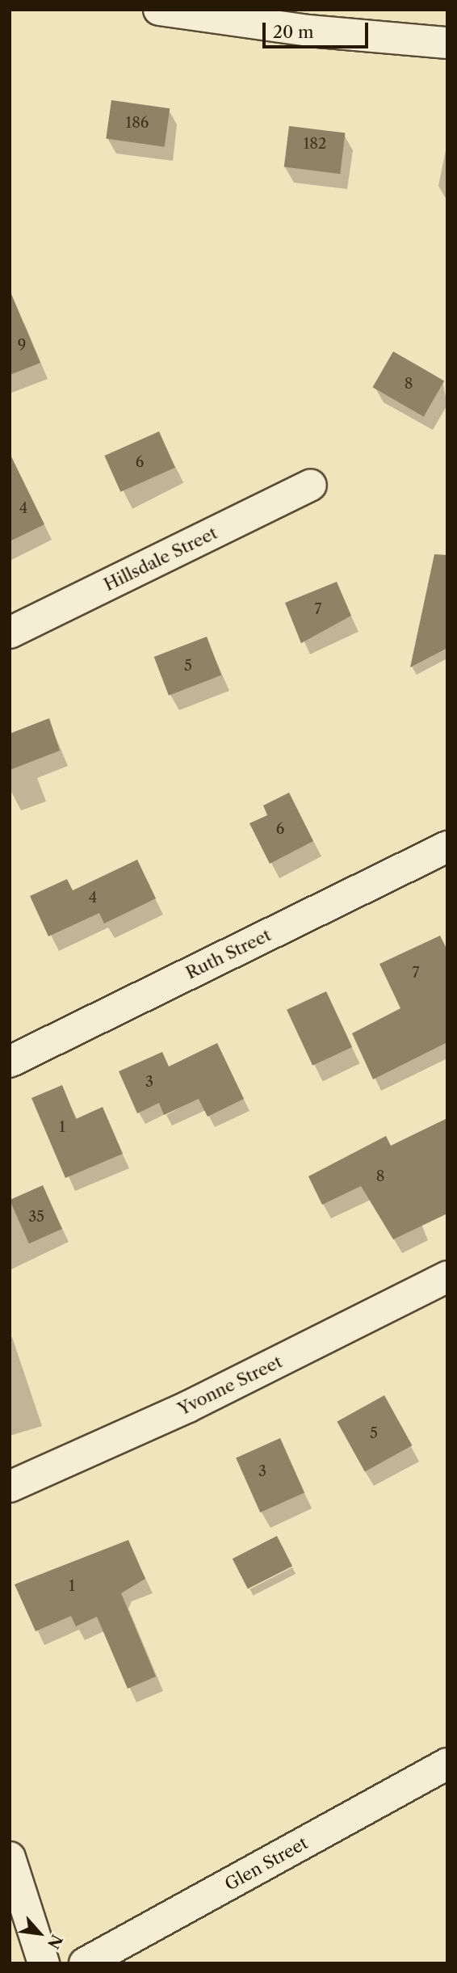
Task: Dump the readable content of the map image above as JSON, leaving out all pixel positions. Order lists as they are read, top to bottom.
{
  "streets": {
    "street": [
      "Hillsdale Street",
      "Ruth Street",
      "Yvonne Street",
      "Glen Street"
    ]
  },
  "house_numbers": [
    "186",
    "182",
    "9",
    "8",
    "6",
    "4",
    "7",
    "5",
    "6",
    "4",
    "7",
    "3",
    "1",
    "8",
    "35",
    "5",
    "3",
    "1"
  ],
  "scale_bar": "20 m",
  "north": "bottom right"
}
